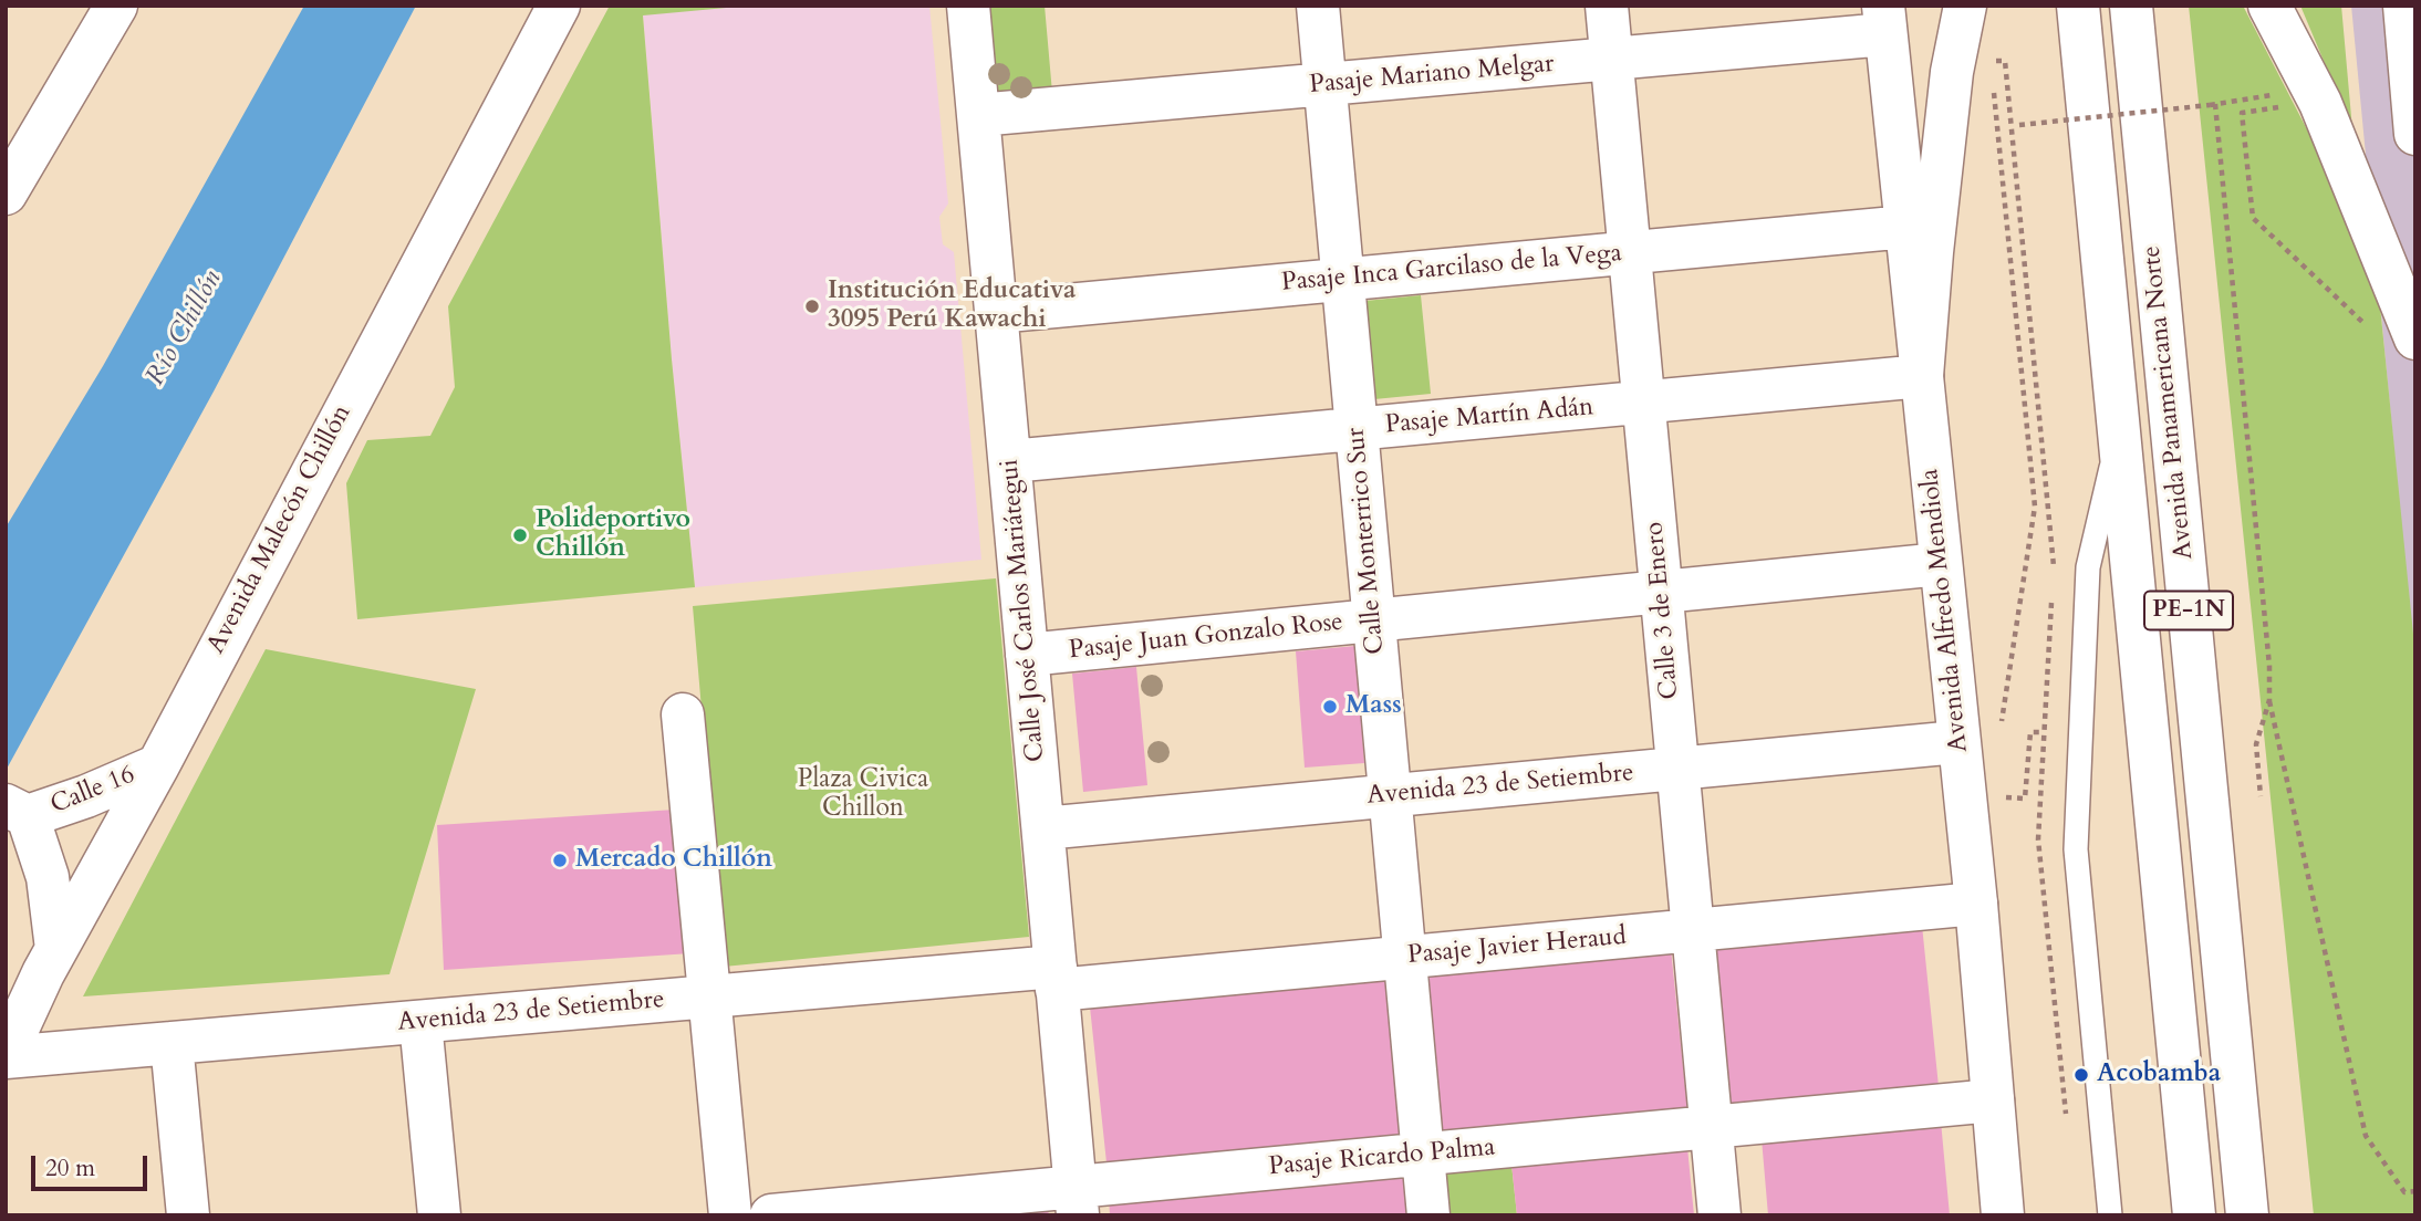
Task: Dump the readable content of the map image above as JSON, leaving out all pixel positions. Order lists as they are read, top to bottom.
{
  "streets": {
    "main road": [
      "Pasaje Mariano Melgar",
      "Pasaje Inca Garcilaso de la Vega",
      "Avenida Panamericana Norte",
      "Pasaje Martín Adán",
      "Avenida Malecón Chillón",
      "Calle Monterrico Sur",
      "Calle José Carlos Mariátegui",
      "Calle 3 de Enero",
      "Avenida Alfredo Mendiola",
      "PE-1N",
      "Pasaje Juan Gonzalo Rose",
      "Avenida 23 de Setiembre",
      "Calle 16",
      "Pasaje Javier Heraud",
      "Pasaje Ricardo Palma"
    ]
  },
  "crossings": [
    ["Pasaje Mariano Melgar", "Calle Monterrico Sur"],
    ["Pasaje Mariano Melgar", "Calle José Carlos Mariátegui"],
    ["Pasaje Mariano Melgar", "Calle 3 de Enero"],
    ["Pasaje Mariano Melgar", "Avenida Alfredo Mendiola"],
    ["Pasaje Inca Garcilaso de la Vega", "Calle Monterrico Sur"],
    ["Pasaje Inca Garcilaso de la Vega", "Calle José Carlos Mariátegui"],
    ["Pasaje Inca Garcilaso de la Vega", "Calle 3 de Enero"],
    ["Pasaje Inca Garcilaso de la Vega", "Avenida Alfredo Mendiola"],
    ["Pasaje Martín Adán", "Calle Monterrico Sur"],
    ["Pasaje Martín Adán", "Calle José Carlos Mariátegui"],
    ["Pasaje Martín Adán", "Calle 3 de Enero"],
    ["Pasaje Martín Adán", "Avenida Alfredo Mendiola"],
    ["Avenida Malecón Chillón", "Avenida 23 de Setiembre"],
    ["Avenida Malecón Chillón", "Calle 16"],
    ["Calle Monterrico Sur", "Pasaje Juan Gonzalo Rose"],
    ["Calle Monterrico Sur", "Avenida 23 de Setiembre"],
    ["Calle Monterrico Sur", "Pasaje Javier Heraud"],
    ["Calle Monterrico Sur", "Pasaje Ricardo Palma"],
    ["Calle José Carlos Mariátegui", "Pasaje Juan Gonzalo Rose"],
    ["Calle José Carlos Mariátegui", "Avenida 23 de Setiembre"],
    ["Calle José Carlos Mariátegui", "Pasaje Javier Heraud"],
    ["Calle José Carlos Mariátegui", "Pasaje Ricardo Palma"],
    ["Calle 3 de Enero", "Pasaje Juan Gonzalo Rose"],
    ["Calle 3 de Enero", "Avenida 23 de Setiembre"],
    ["Calle 3 de Enero", "Pasaje Javier Heraud"],
    ["Calle 3 de Enero", "Pasaje Ricardo Palma"],
    ["Avenida Alfredo Mendiola", "Pasaje Juan Gonzalo Rose"],
    ["Avenida Alfredo Mendiola", "Avenida 23 de Setiembre"],
    ["Avenida Alfredo Mendiola", "Pasaje Javier Heraud"],
    ["Avenida Alfredo Mendiola", "Pasaje Ricardo Palma"],
    ["Avenida 23 de Setiembre", "Pasaje Javier Heraud"]
  ],
  "water": ["Río Chillón"],
  "parks": ["Plaza Civica Chillon"],
  "places": [
    "Institución Educativa 3095 Perú Kawachi",
    "Polideportivo Chillón",
    "Mass",
    "Mercado Chillón",
    "Acobamba"
  ],
  "scale_bar": "20 m"
}
